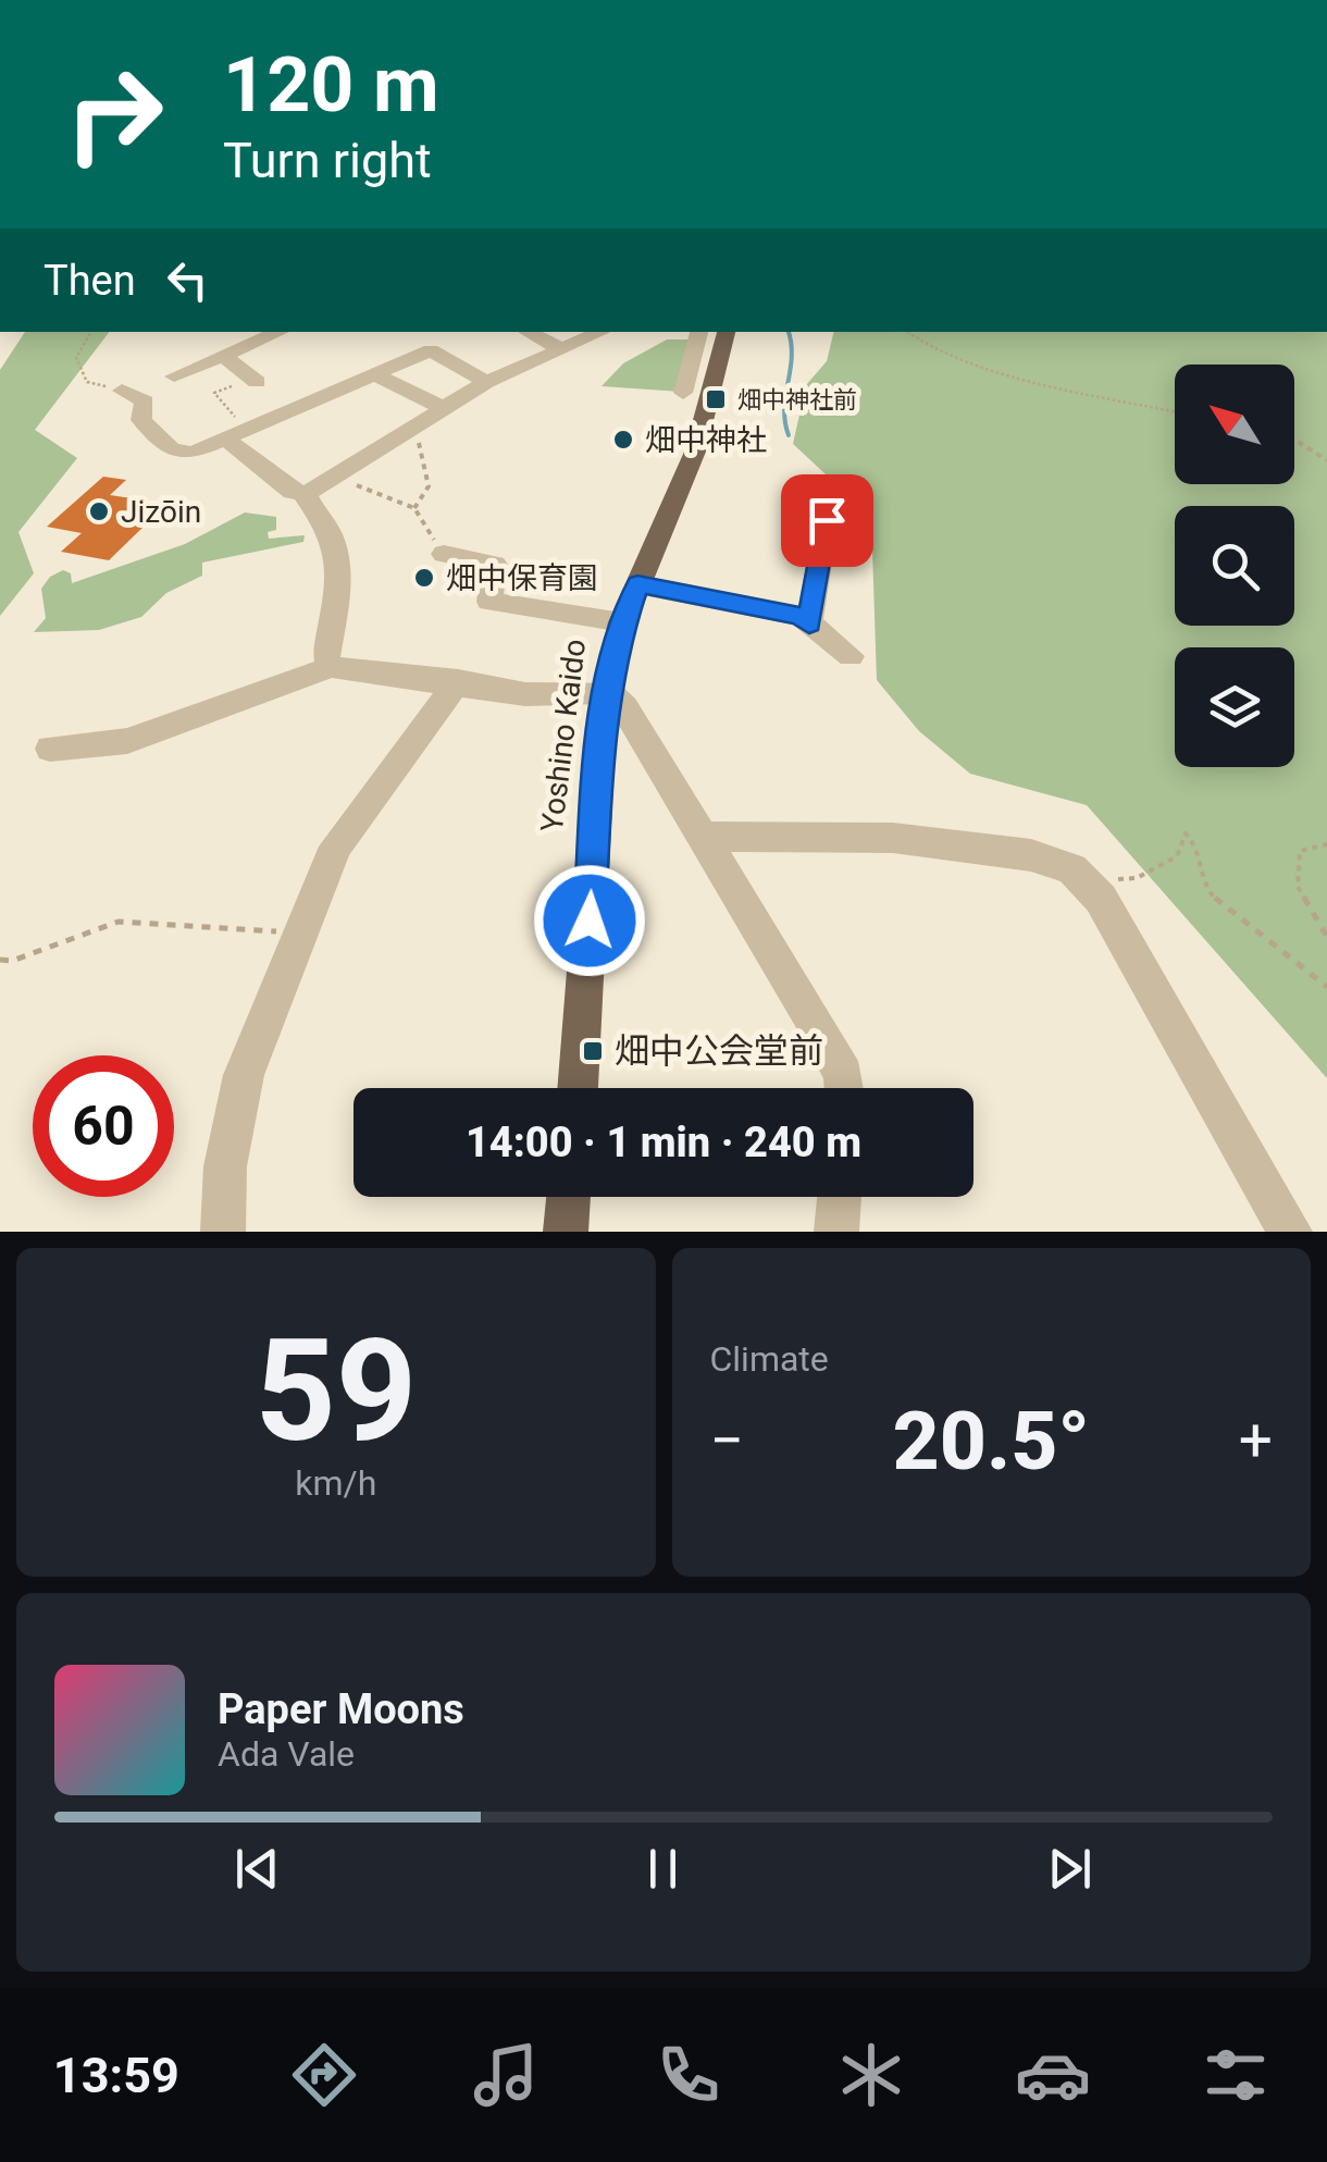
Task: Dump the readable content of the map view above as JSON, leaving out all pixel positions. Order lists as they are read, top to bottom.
{
  "streets": {
    "main road": ["Yoshino Kaido"]
  },
  "places": {
    "transit": ["畑中神社前", "畑中公会堂前"],
    "other": ["畑中神社", "Jizōin", "畑中保育園"]
  },
  "north": "top left",
  "page": {
    "turn": ["120 m", "Turn right"],
    "then": "Then",
    "limit": "60",
    "trip": "14:00 · 1 min · 240 m",
    "tile": [
      ["59", "km/h"],
      "Climate"
    ],
    "heat": ["−", "20.5°", "+"],
    "song": ["Paper Moons", "Ada Vale"],
    "tabs": "13:59"
  }
}
